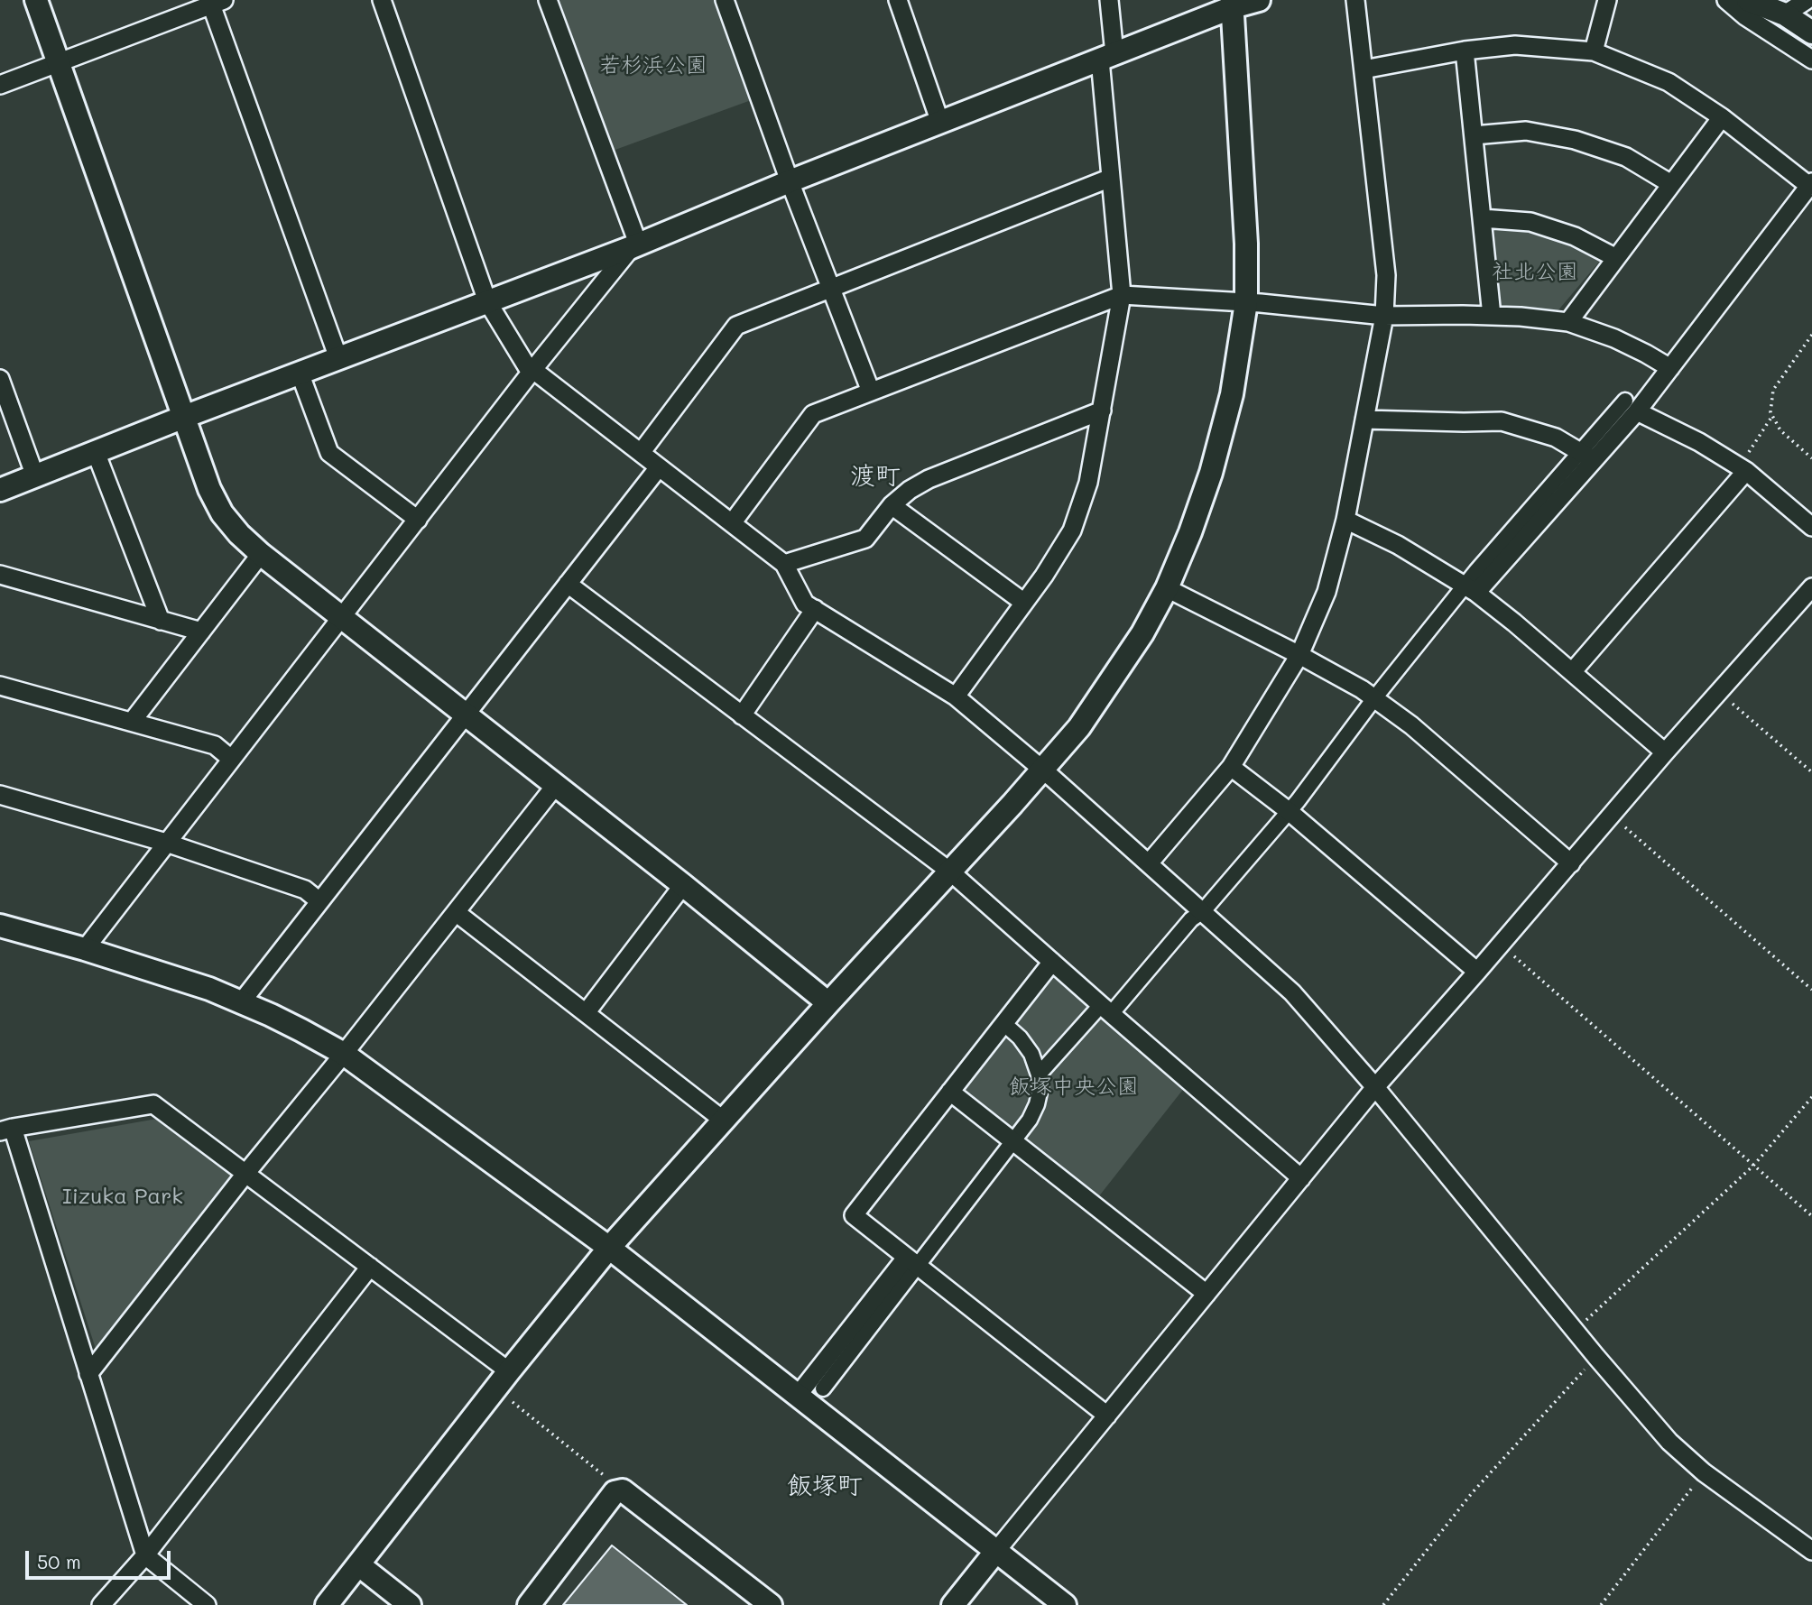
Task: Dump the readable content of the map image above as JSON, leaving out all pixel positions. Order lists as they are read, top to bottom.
{
  "districts": ["渡町", "飯塚町"],
  "parks": [
    "若杉浜公園",
    "社北公園",
    "飯塚中央公園",
    "Iizuka Park"
  ],
  "scale_bar": "50 m"
}
